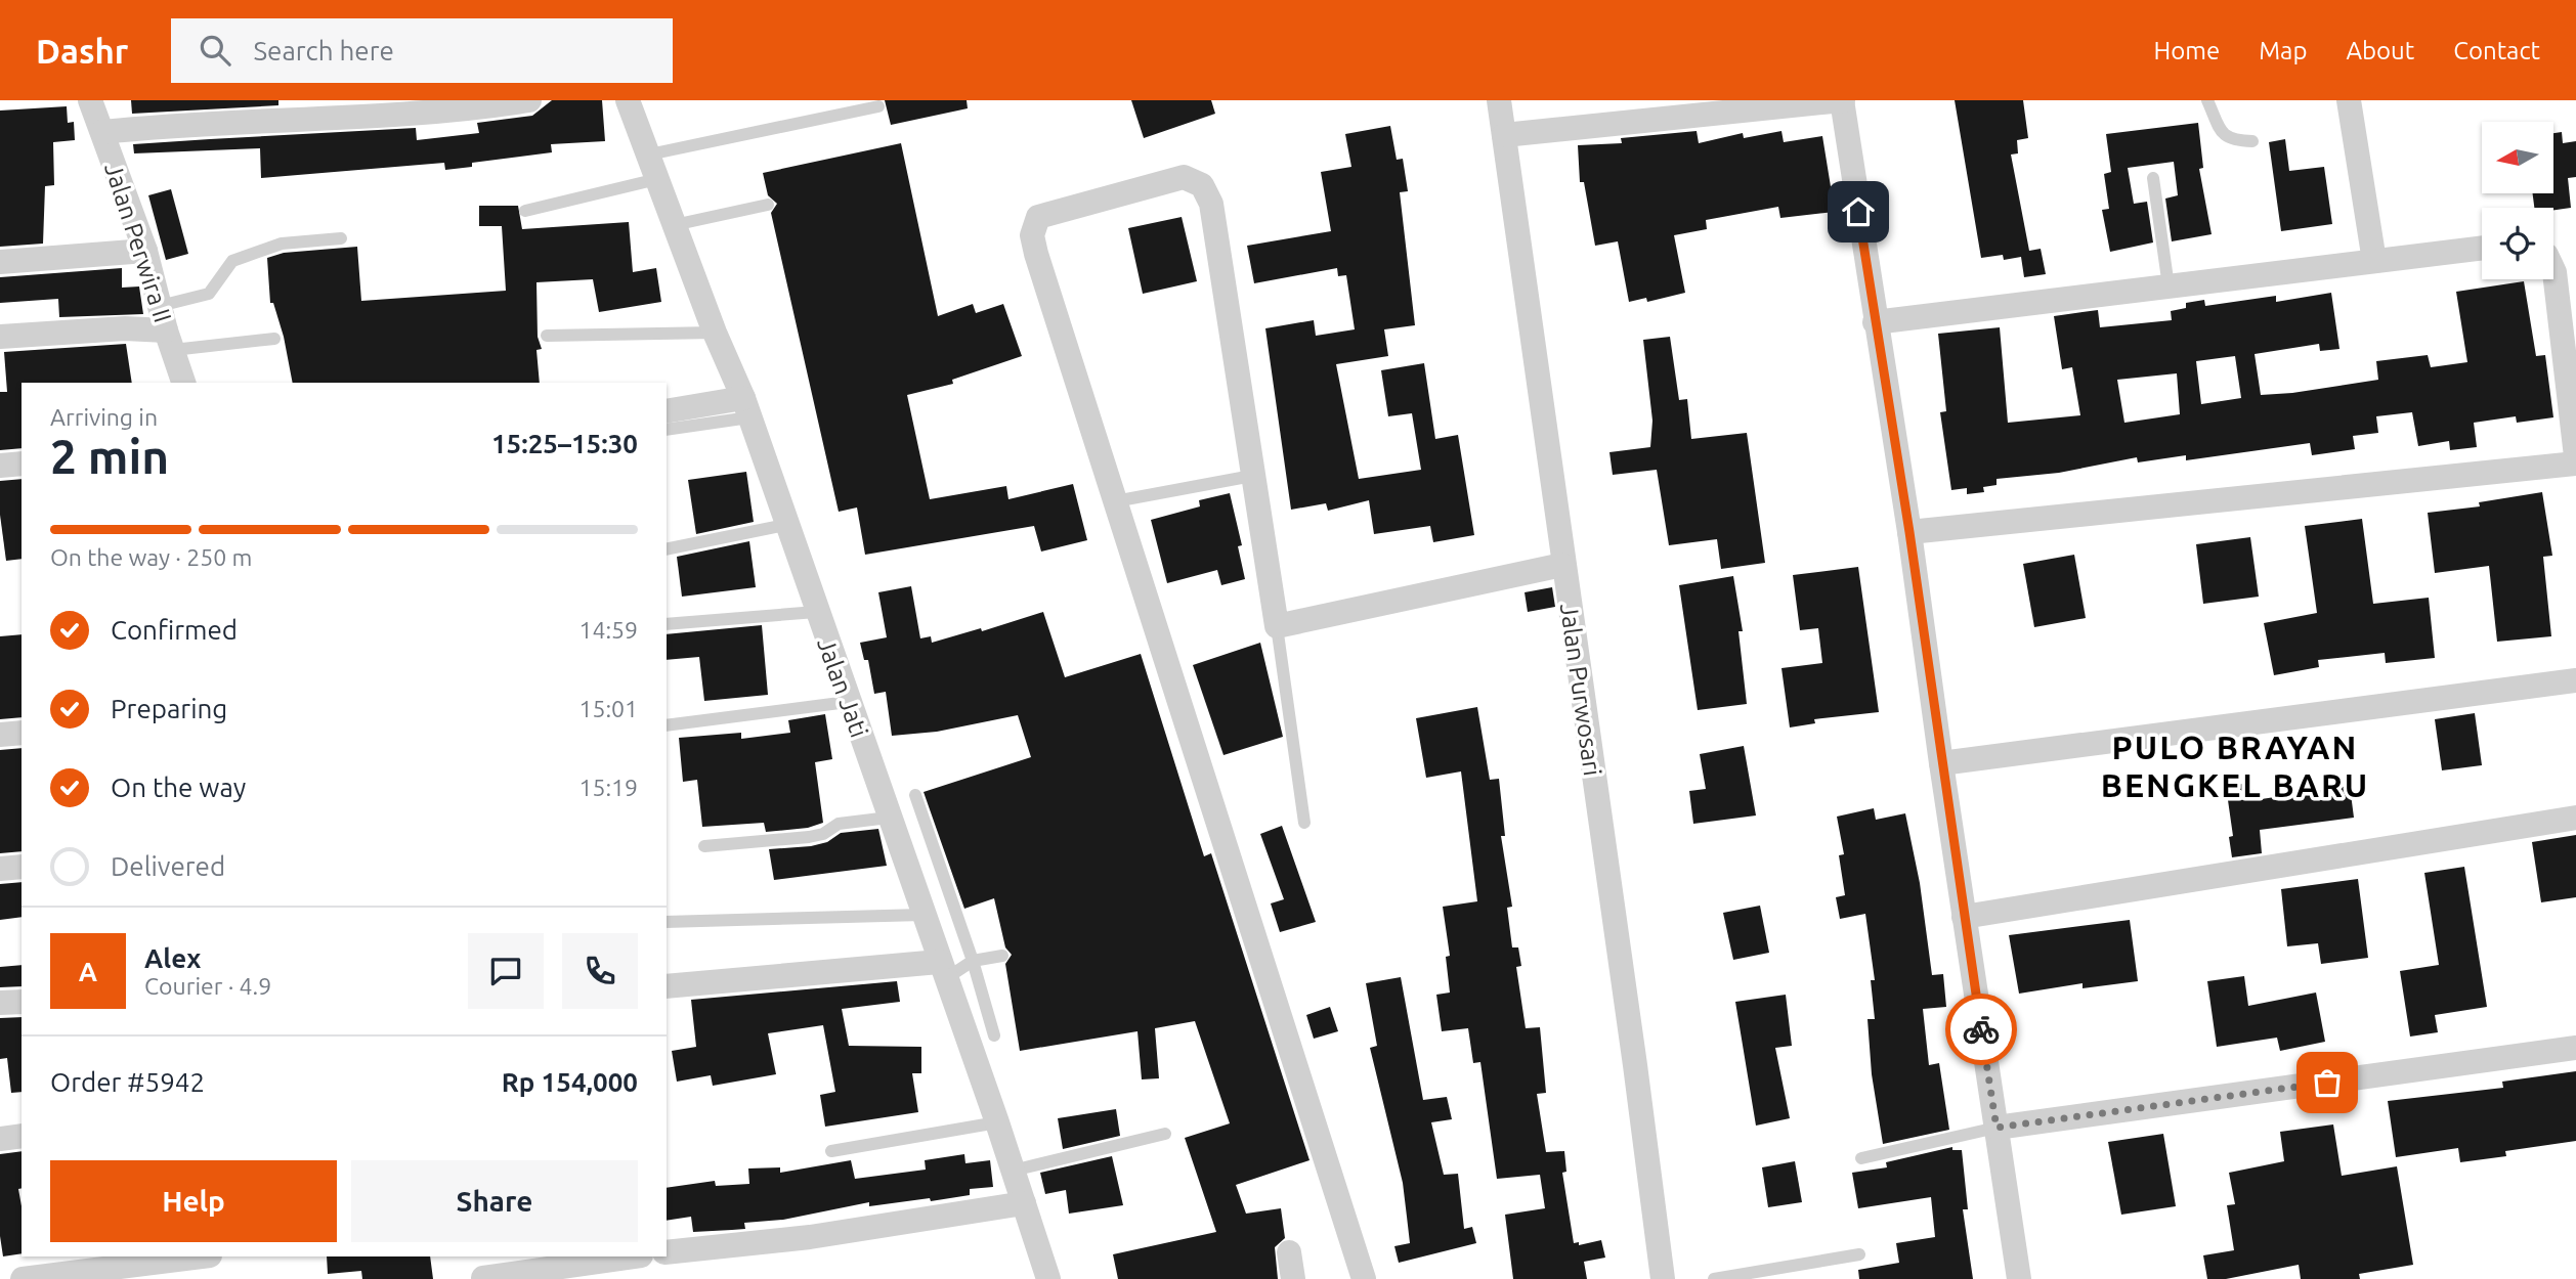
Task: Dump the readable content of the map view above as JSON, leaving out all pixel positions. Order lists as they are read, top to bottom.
{
  "streets": {
    "street": ["Jalan Perwira II", "Jalan Jati", "Jalan Purwosari"]
  },
  "districts": ["PULO BRAYAN BENGKEL BARU"],
  "north": "left",
  "page": {
    "header": "Dashr",
    "search": "Search here",
    "nav": [
      "Home",
      "Map",
      "About",
      "Contact"
    ],
    "heading": ["2 min", "Arriving in", "15:25–15:30"],
    "panel": [
      "Alex",
      "Courier · 4.9",
      "Order #5942",
      "Rp 154,000"
    ],
    "bar": "On the way · 250 m",
    "list": [
      ["Confirmed", "14:59"],
      ["Preparing", "15:01"],
      ["On the way", "15:19"],
      "Delivered"
    ],
    "round": "A",
    "buttons": ["Help", "Share"]
  }
}
